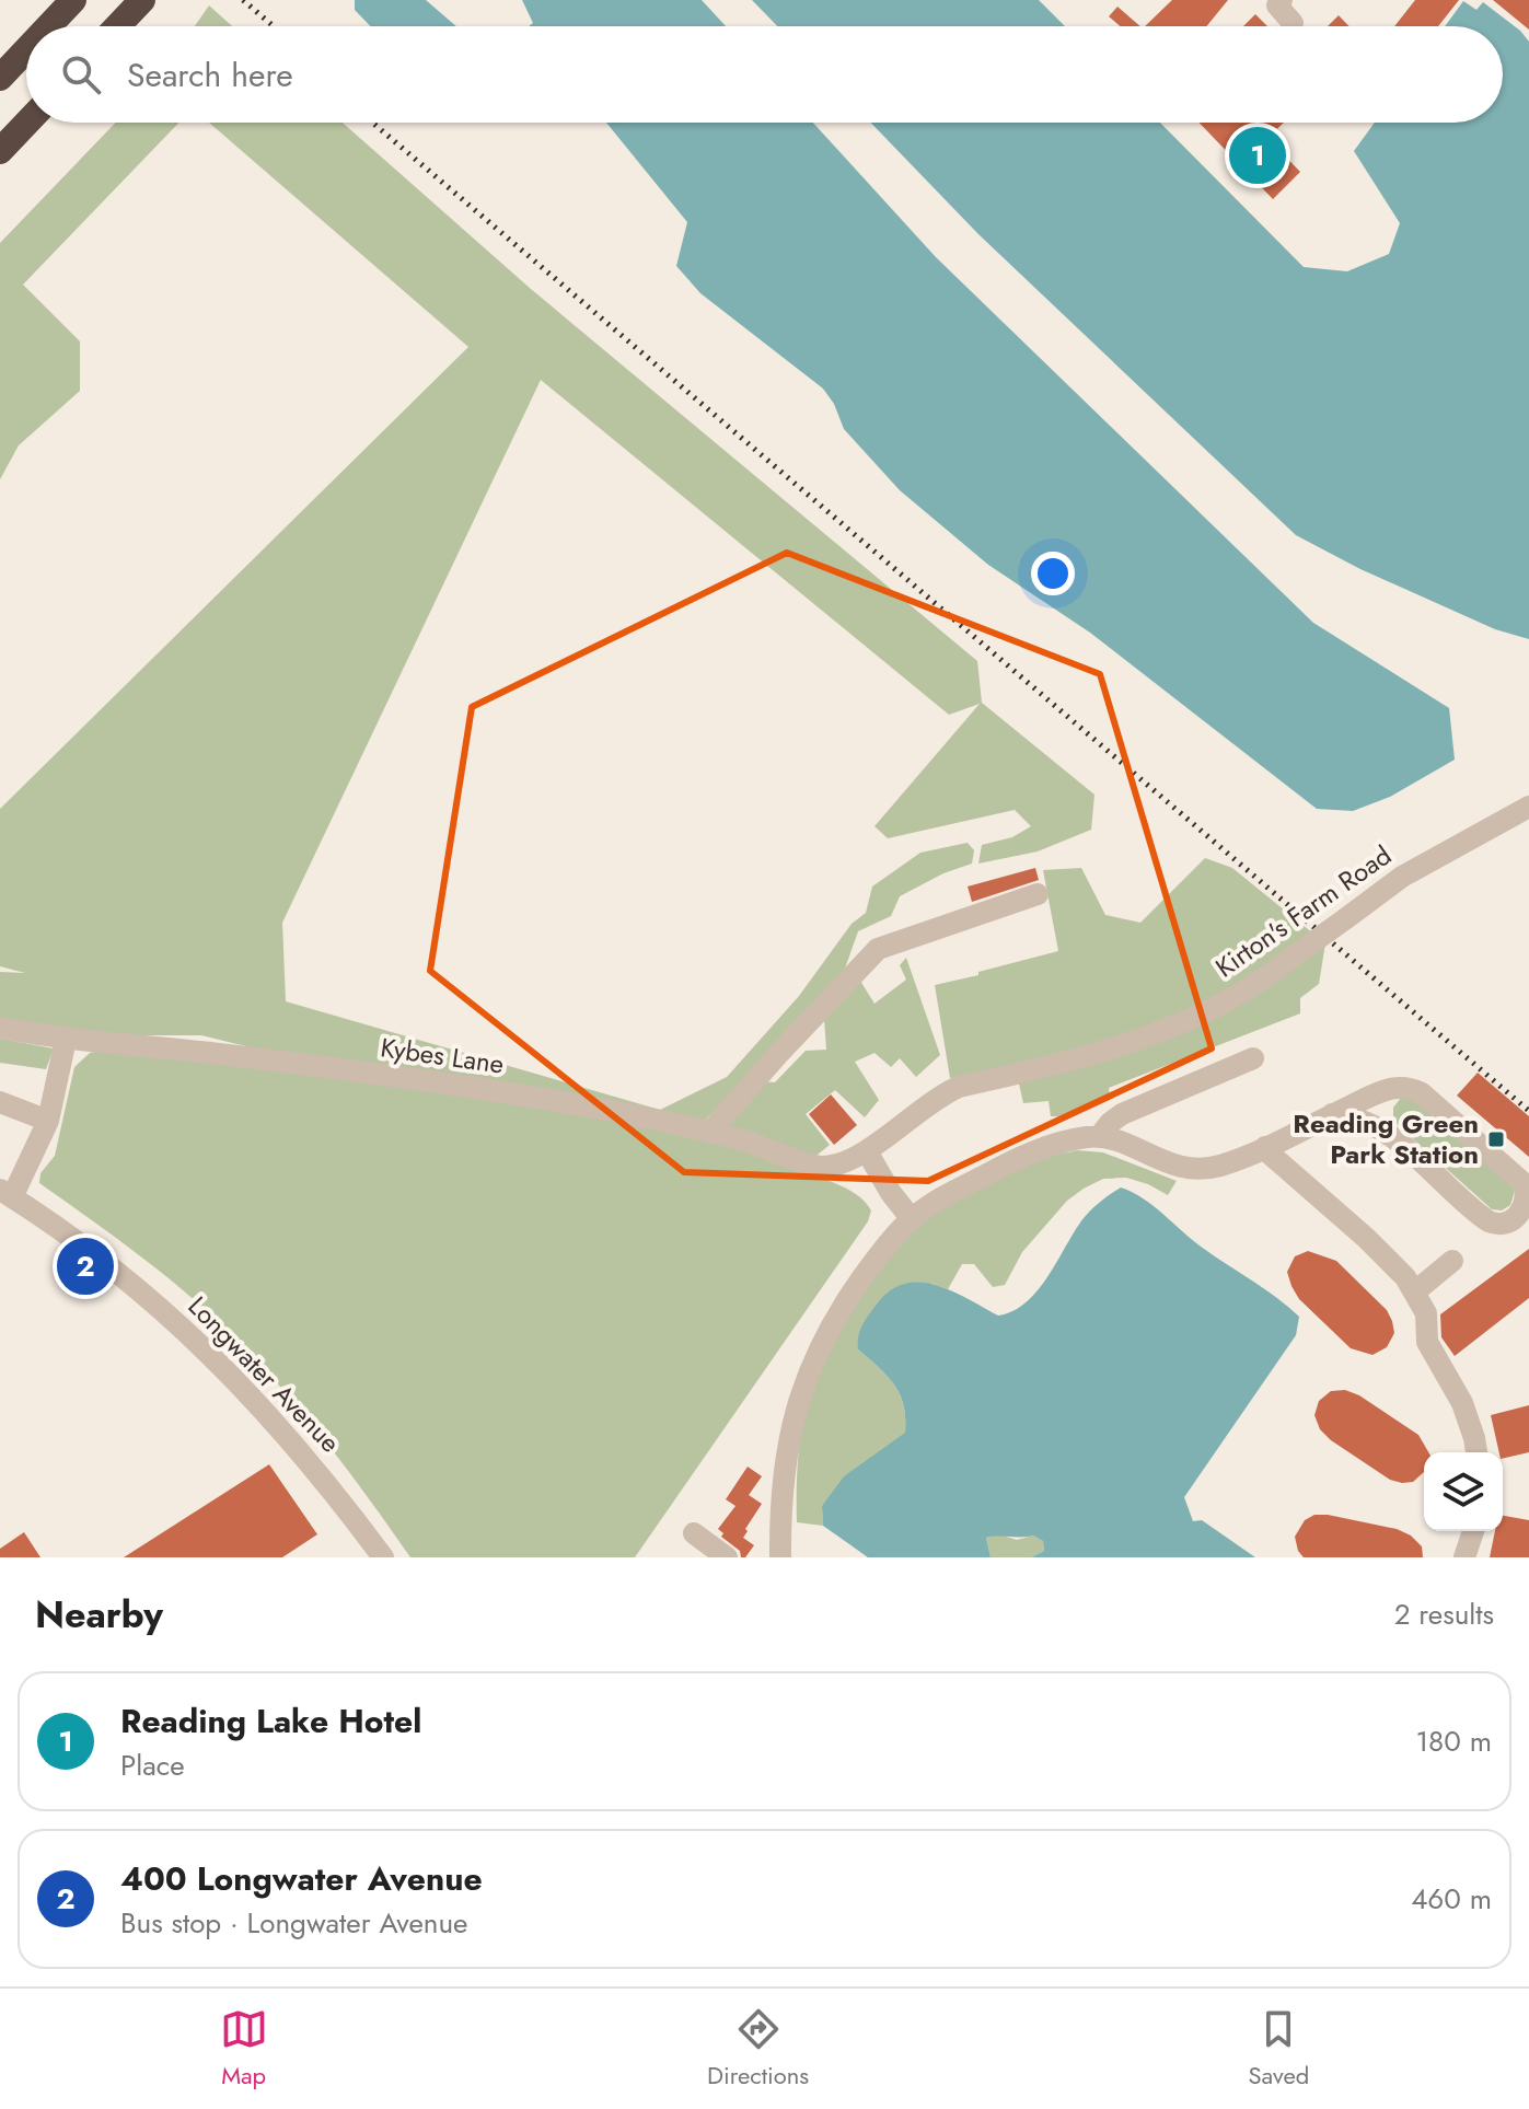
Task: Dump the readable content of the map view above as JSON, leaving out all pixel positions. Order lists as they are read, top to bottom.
{
  "streets": {
    "street": ["Kirton's Farm Road", "Kybes Lane", "Longwater Avenue"]
  },
  "crossings": [
    ["Kirton's Farm Road", "Kybes Lane"]
  ],
  "places": {
    "transit": ["Reading Green Park Station"]
  },
  "page": {
    "search": "Search here",
    "pins": ["1", "2"],
    "heading": ["Nearby", "2 results"],
    "list": [
      {
        "mark": "1",
        "name": "Reading Lake Hotel",
        "note": "Place",
        "value": "180 m"
      },
      {
        "mark": "2",
        "name": "400 Longwater Avenue",
        "note": "Bus stop · Longwater Avenue",
        "value": "460 m"
      }
    ],
    "nav": ["Map", "Directions", "Saved"]
  }
}
